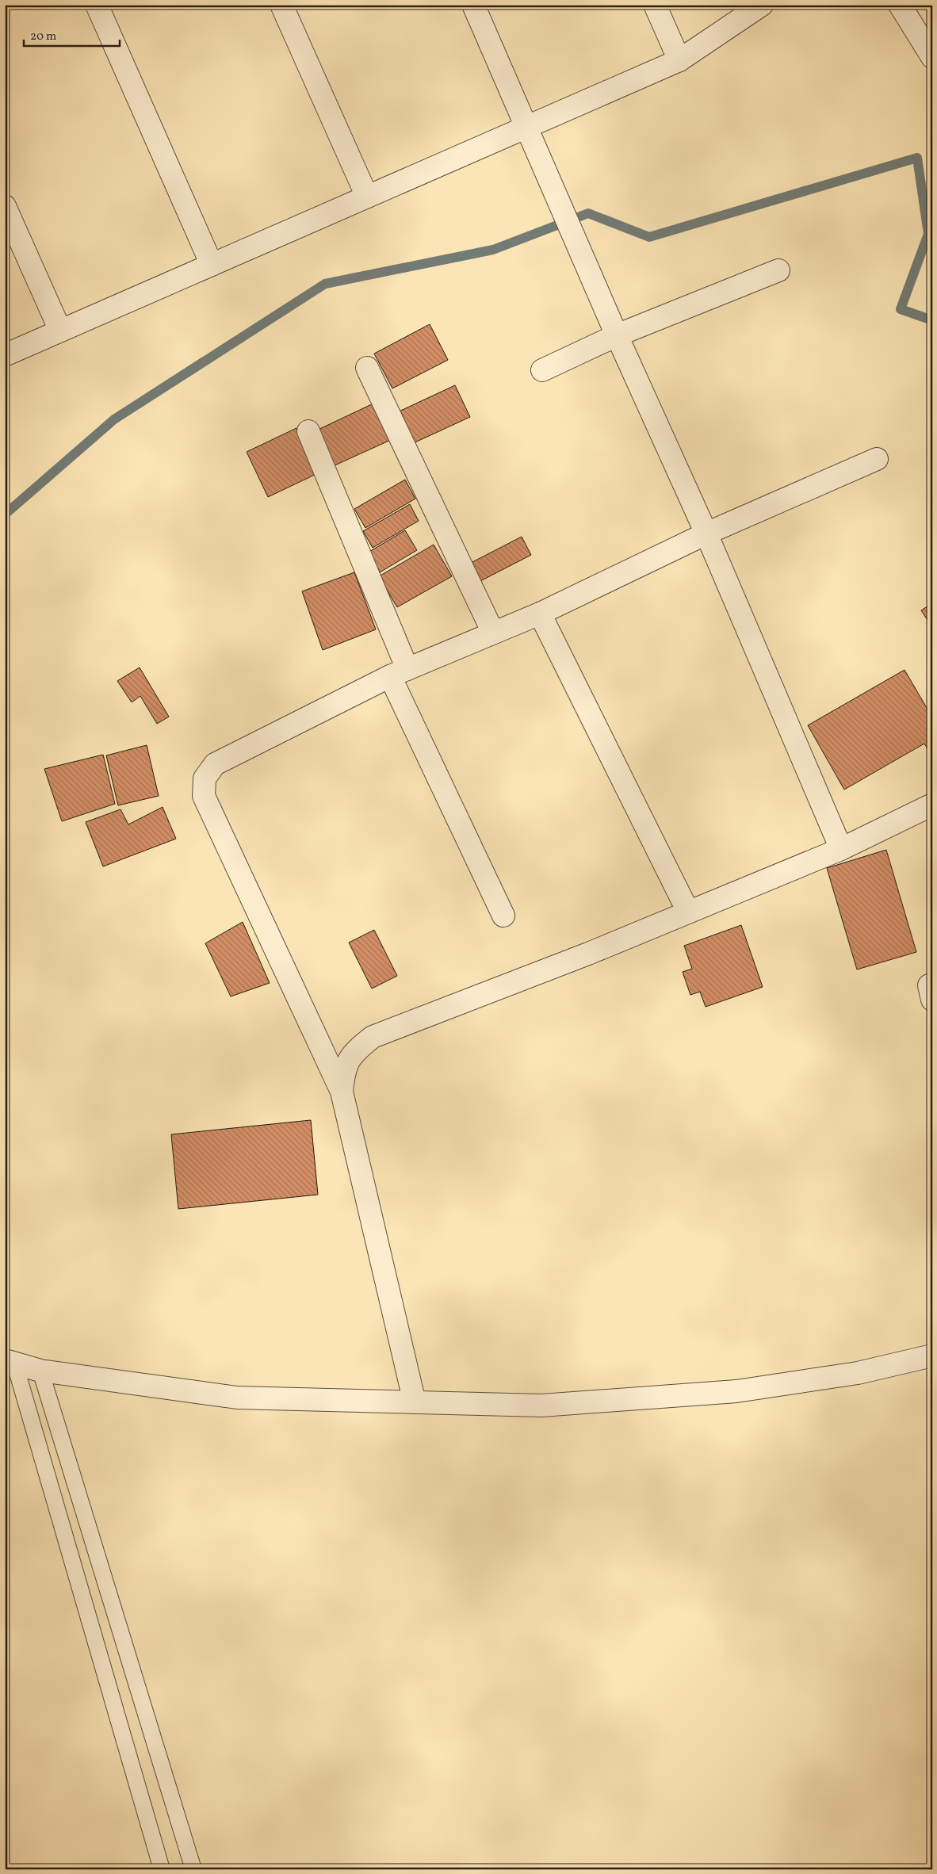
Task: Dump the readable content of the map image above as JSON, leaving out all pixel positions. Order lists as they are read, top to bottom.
{
  "scale_bar": "20 m"
}
